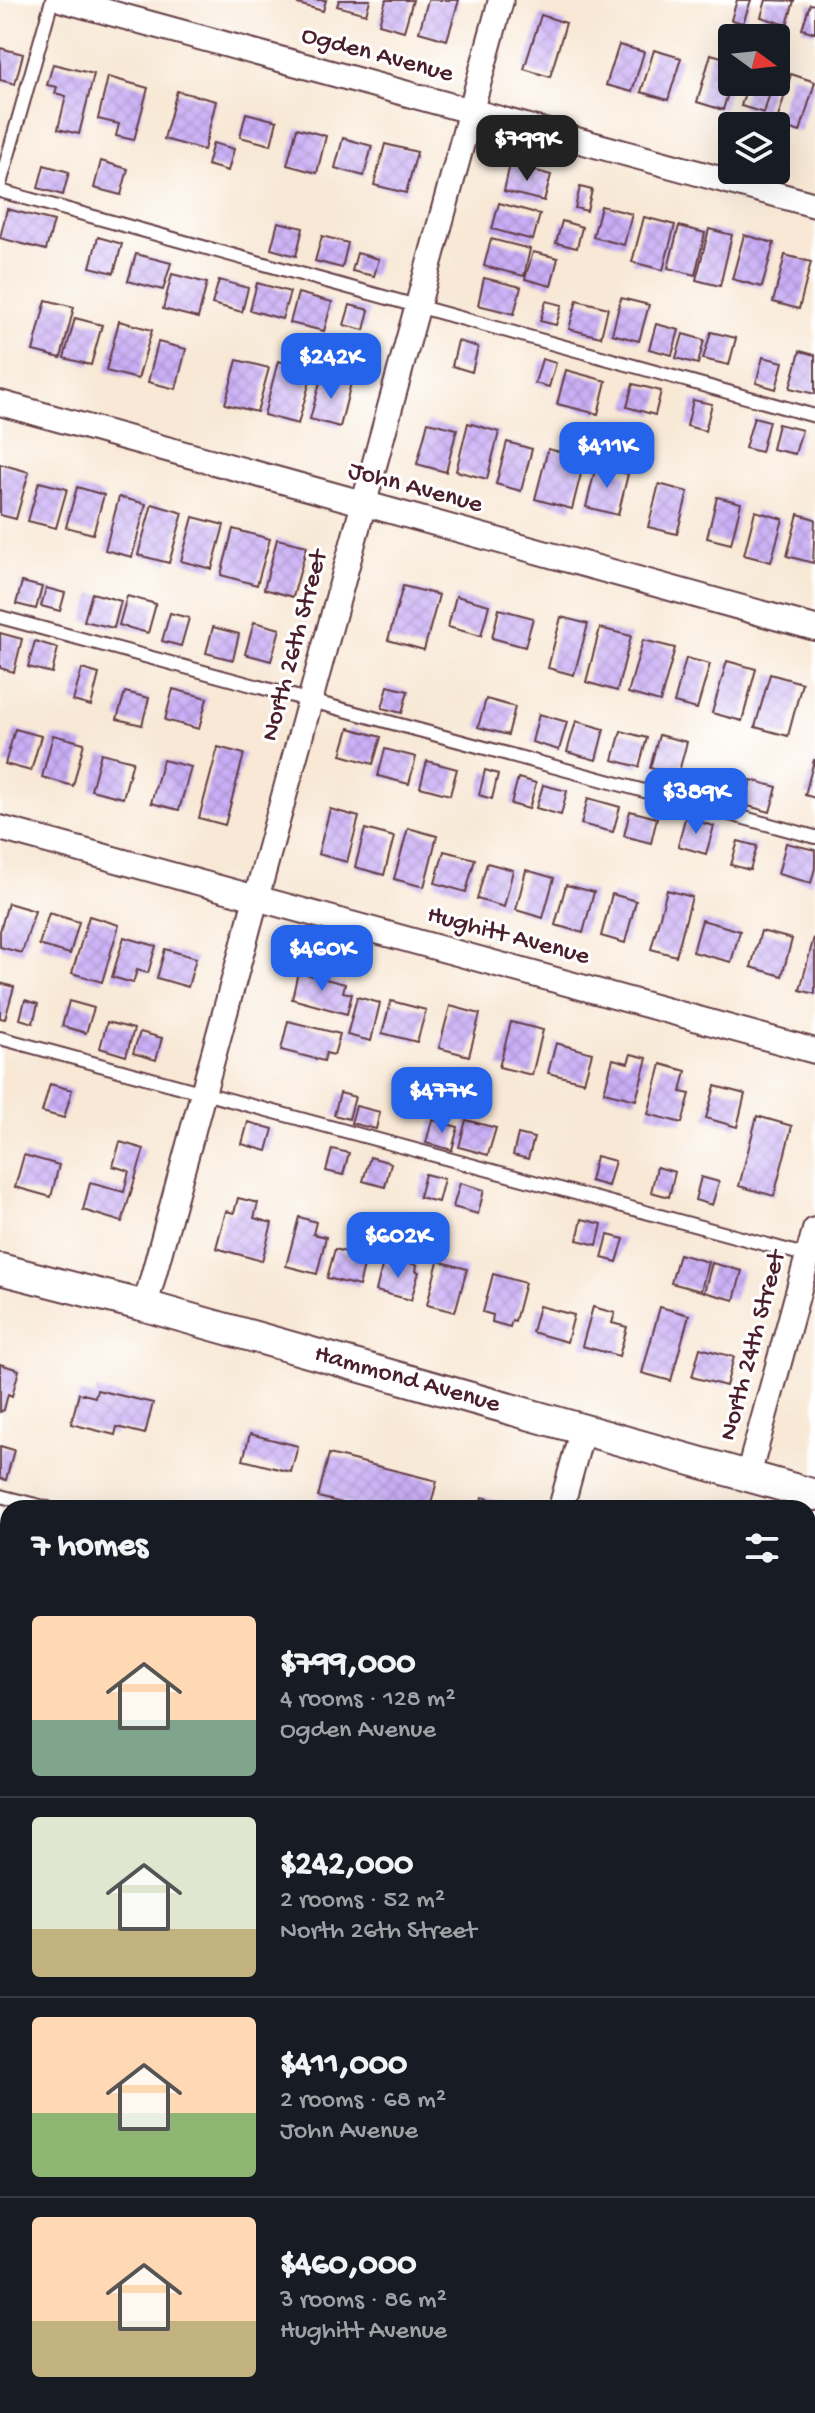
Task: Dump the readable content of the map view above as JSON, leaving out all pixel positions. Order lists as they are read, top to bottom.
{
  "streets": {
    "street": [
      "Ogden Avenue",
      "John Avenue",
      "North 26th Street",
      "Hughitt Avenue",
      "North 24th Street",
      "Hammond Avenue"
    ]
  },
  "crossings": [
    ["Ogden Avenue", "North 26th Street"],
    ["John Avenue", "North 26th Street"],
    ["North 26th Street", "Hughitt Avenue"],
    ["North 26th Street", "Hammond Avenue"],
    ["North 24th Street", "Hammond Avenue"]
  ],
  "north": "right",
  "page": {
    "price": [
      "$799K",
      "$242K",
      "$411K",
      "$389K",
      "$460K",
      "$477K",
      "$602K"
    ],
    "heading": "7 homes",
    "list": [
      {
        "name": "$799,000",
        "note": "4 rooms · 128 m² · Ogden Avenue"
      },
      {
        "name": "$242,000",
        "note": "2 rooms · 52 m² · North 26th Street"
      },
      {
        "name": "$411,000",
        "note": "2 rooms · 68 m² · John Avenue"
      },
      {
        "name": "$460,000",
        "note": "3 rooms · 86 m² · Hughitt Avenue"
      }
    ]
  }
}
